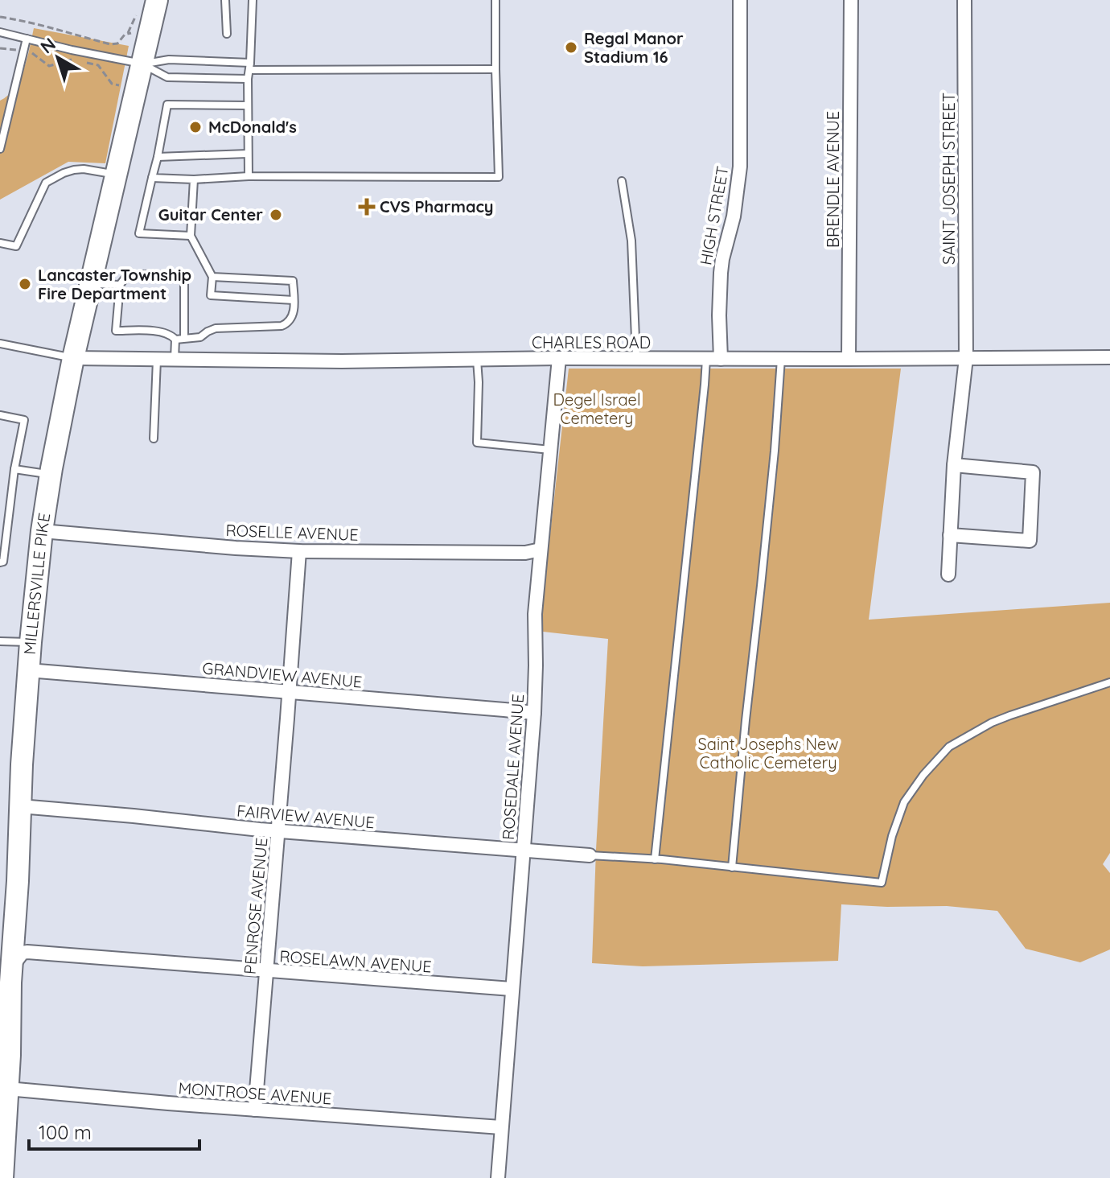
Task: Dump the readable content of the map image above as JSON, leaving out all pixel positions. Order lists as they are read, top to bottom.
{
  "streets": {
    "main road": ["MILLERSVILLE PIKE"],
    "street": [
      "SAINT JOSEPH STREET",
      "BRENDLE AVENUE",
      "HIGH STREET",
      "CHARLES ROAD",
      "ROSELLE AVENUE",
      "GRANDVIEW AVENUE",
      "ROSEDALE AVENUE",
      "FAIRVIEW AVENUE",
      "PENROSE AVENUE",
      "ROSELAWN AVENUE",
      "MONTROSE AVENUE"
    ]
  },
  "crossings": [
    ["SAINT JOSEPH STREET", "CHARLES ROAD"],
    ["BRENDLE AVENUE", "CHARLES ROAD"],
    ["HIGH STREET", "CHARLES ROAD"],
    ["CHARLES ROAD", "MILLERSVILLE PIKE"],
    ["CHARLES ROAD", "ROSEDALE AVENUE"],
    ["ROSELLE AVENUE", "MILLERSVILLE PIKE"],
    ["ROSELLE AVENUE", "ROSEDALE AVENUE"],
    ["ROSELLE AVENUE", "PENROSE AVENUE"],
    ["MILLERSVILLE PIKE", "GRANDVIEW AVENUE"],
    ["MILLERSVILLE PIKE", "FAIRVIEW AVENUE"],
    ["MILLERSVILLE PIKE", "ROSELAWN AVENUE"],
    ["MILLERSVILLE PIKE", "MONTROSE AVENUE"],
    ["GRANDVIEW AVENUE", "ROSEDALE AVENUE"],
    ["GRANDVIEW AVENUE", "PENROSE AVENUE"],
    ["ROSEDALE AVENUE", "FAIRVIEW AVENUE"],
    ["ROSEDALE AVENUE", "ROSELAWN AVENUE"],
    ["ROSEDALE AVENUE", "MONTROSE AVENUE"],
    ["FAIRVIEW AVENUE", "PENROSE AVENUE"],
    ["PENROSE AVENUE", "ROSELAWN AVENUE"],
    ["PENROSE AVENUE", "MONTROSE AVENUE"]
  ],
  "parks": ["Degel Israel Cemetery", "Saint Josephs New Catholic Cemetery"],
  "places": {
    "other": [
      "Regal Manor Stadium 16",
      "McDonald's",
      "Guitar Center",
      "Lancaster Township Fire Department"
    ],
    "health": ["CVS Pharmacy"]
  },
  "scale_bar": "100 m",
  "north": "top left"
}
